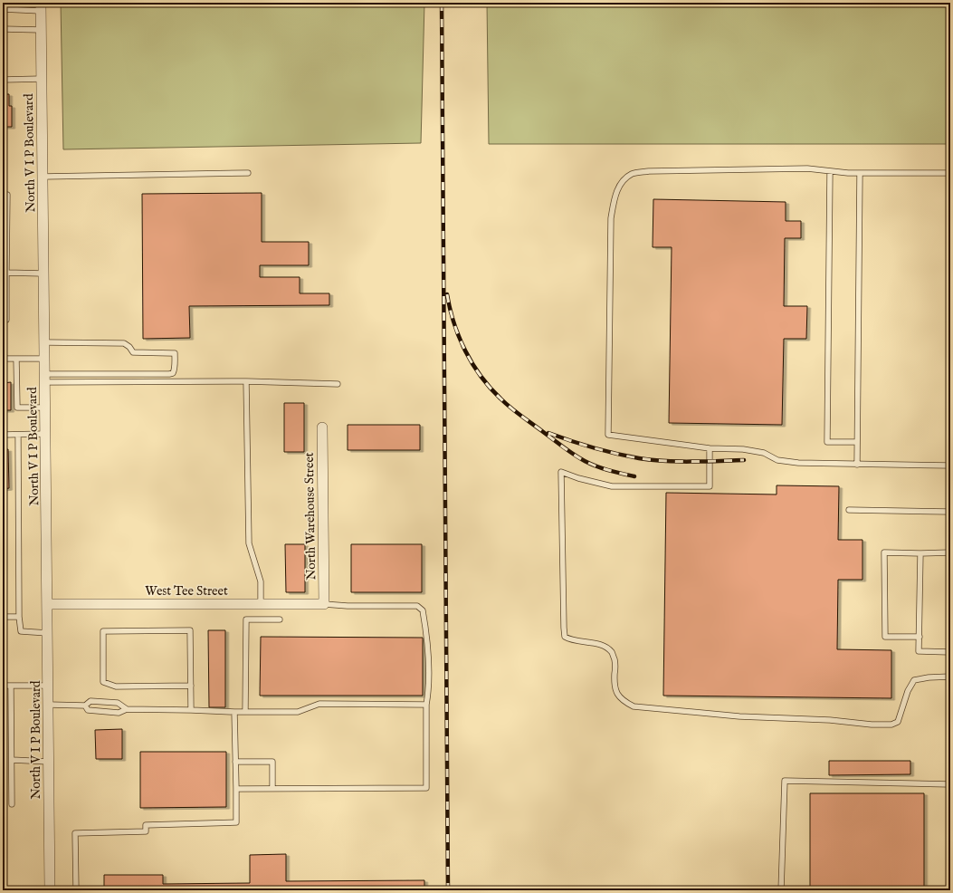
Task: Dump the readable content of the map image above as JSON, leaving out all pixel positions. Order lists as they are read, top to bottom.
{
  "streets": {
    "street": ["North V I P Boulevard", "North Warehouse Street", "West Tee Street"]
  },
  "crossings": [
    ["North V I P Boulevard", "West Tee Street"],
    ["North Warehouse Street", "West Tee Street"]
  ]
}
